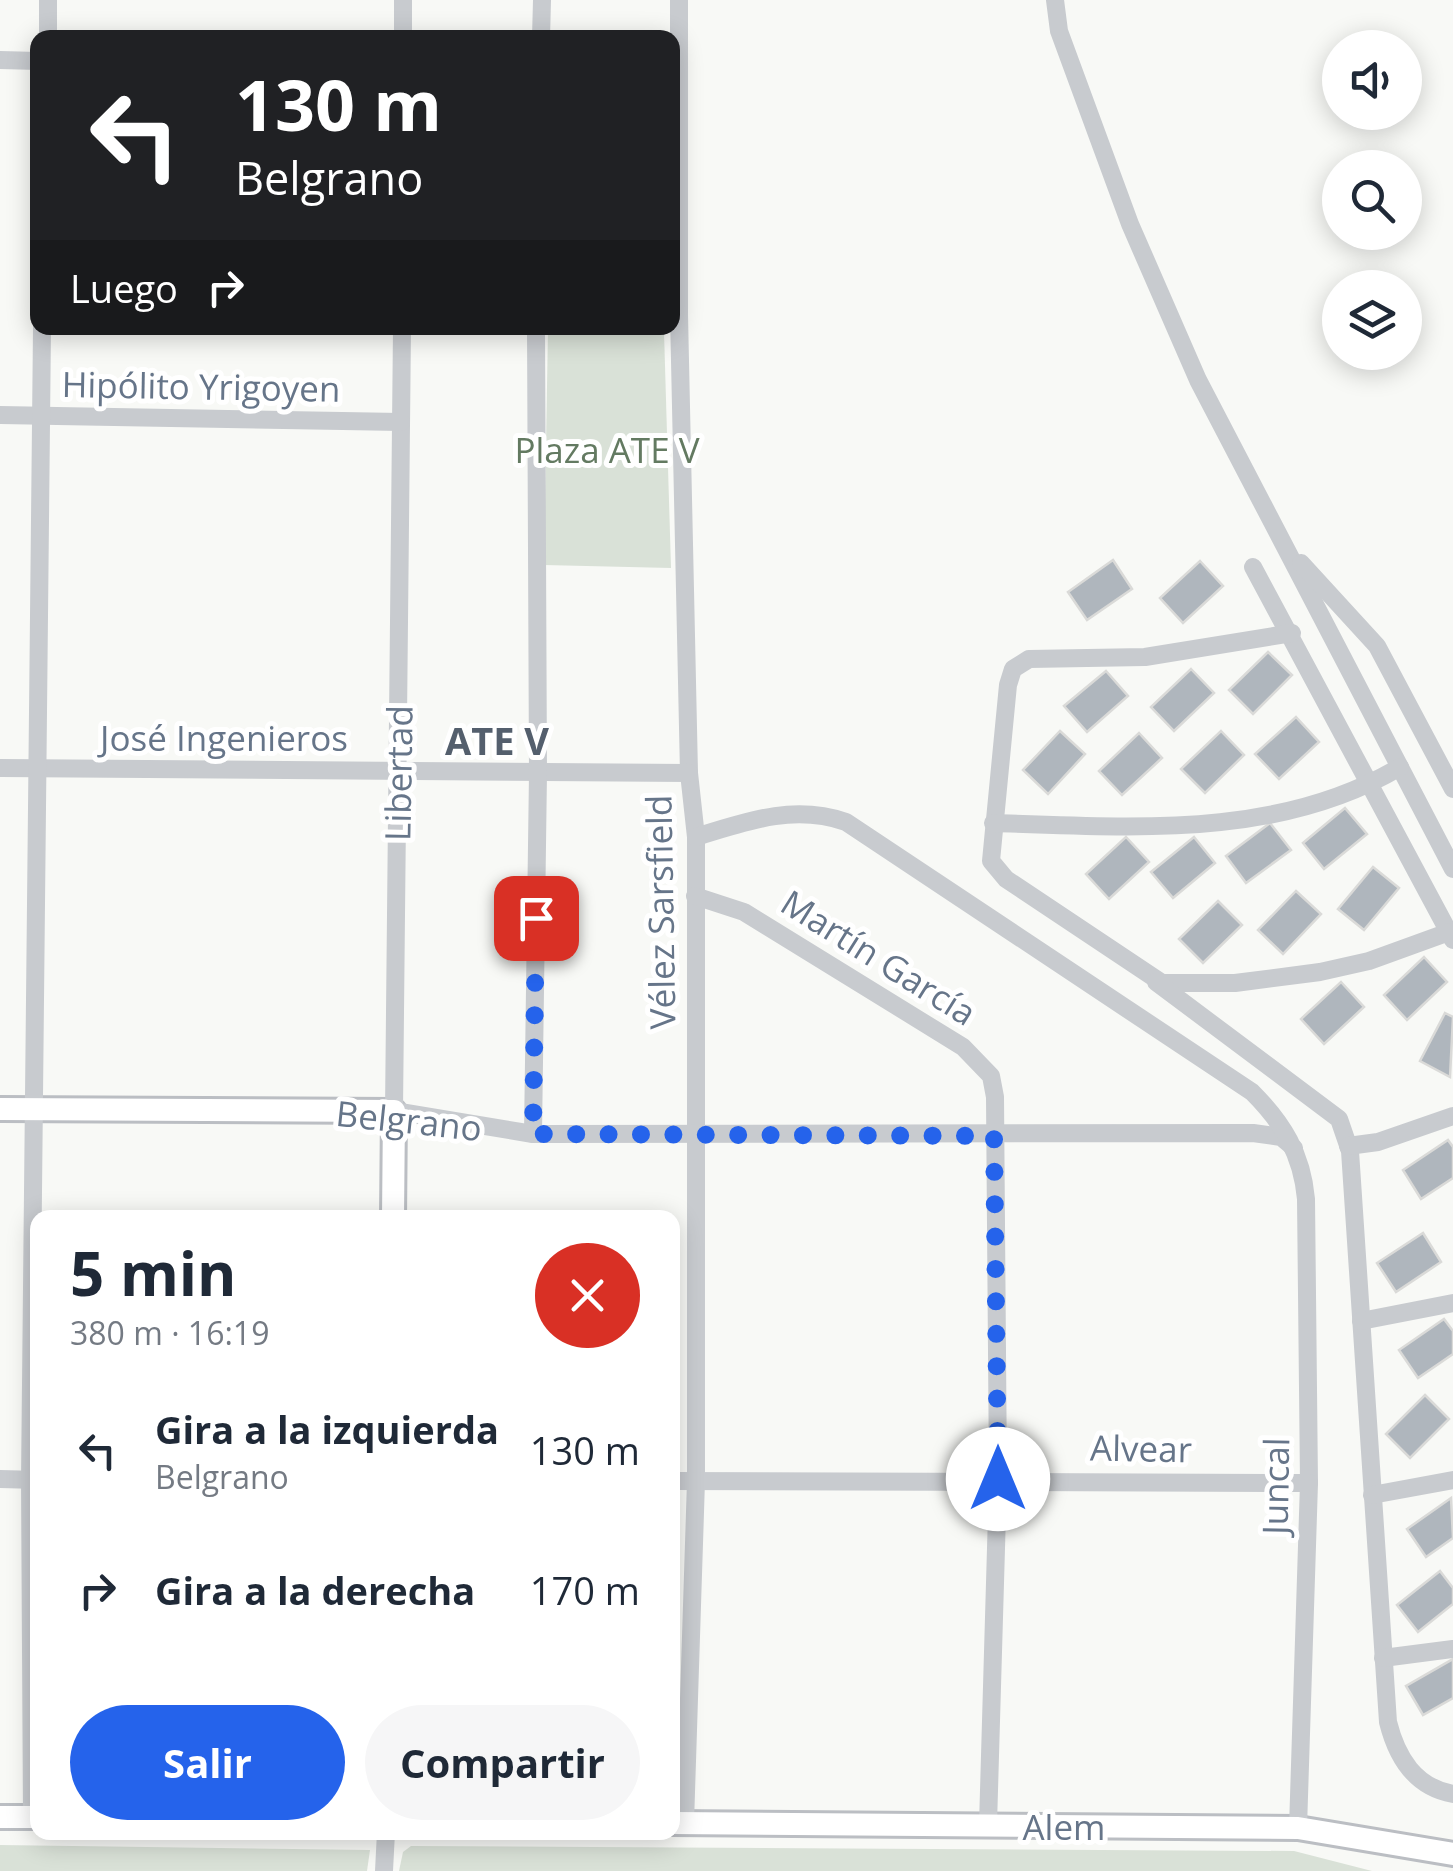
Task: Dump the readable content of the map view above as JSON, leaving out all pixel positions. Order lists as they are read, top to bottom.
{
  "streets": {
    "main road": ["Libertad", "Belgrano", "Alem"],
    "street": [
      "Hipólito Yrigoyen",
      "José Ingenieros",
      "Vélez Sarsfield",
      "Martín García",
      "Alvear",
      "Juncal"
    ]
  },
  "crossings": [
    ["Hipólito Yrigoyen", "Libertad"],
    ["José Ingenieros", "Libertad"],
    ["José Ingenieros", "Vélez Sarsfield"],
    ["Libertad", "Belgrano"],
    ["Vélez Sarsfield", "Martín García"],
    ["Vélez Sarsfield", "Belgrano"],
    ["Vélez Sarsfield", "Alvear"],
    ["Vélez Sarsfield", "Juncal"],
    ["Martín García", "Belgrano"],
    ["Martín García", "Alvear"],
    ["Martín García", "Alem"],
    ["Belgrano", "Juncal"],
    ["Alvear", "Juncal"],
    ["Juncal", "Alem"]
  ],
  "districts": ["ATE V"],
  "parks": ["Plaza ATE V"],
  "page": {
    "turn": ["130 m", "Belgrano"],
    "then": "Luego",
    "heading": ["5 min", "380 m · 16:19"],
    "list": [
      {
        "name": "Gira a la izquierda",
        "note": "Belgrano",
        "value": "130 m"
      },
      {
        "name": "Gira a la derecha",
        "value": "170 m"
      }
    ],
    "buttons": ["Salir", "Compartir"]
  }
}
